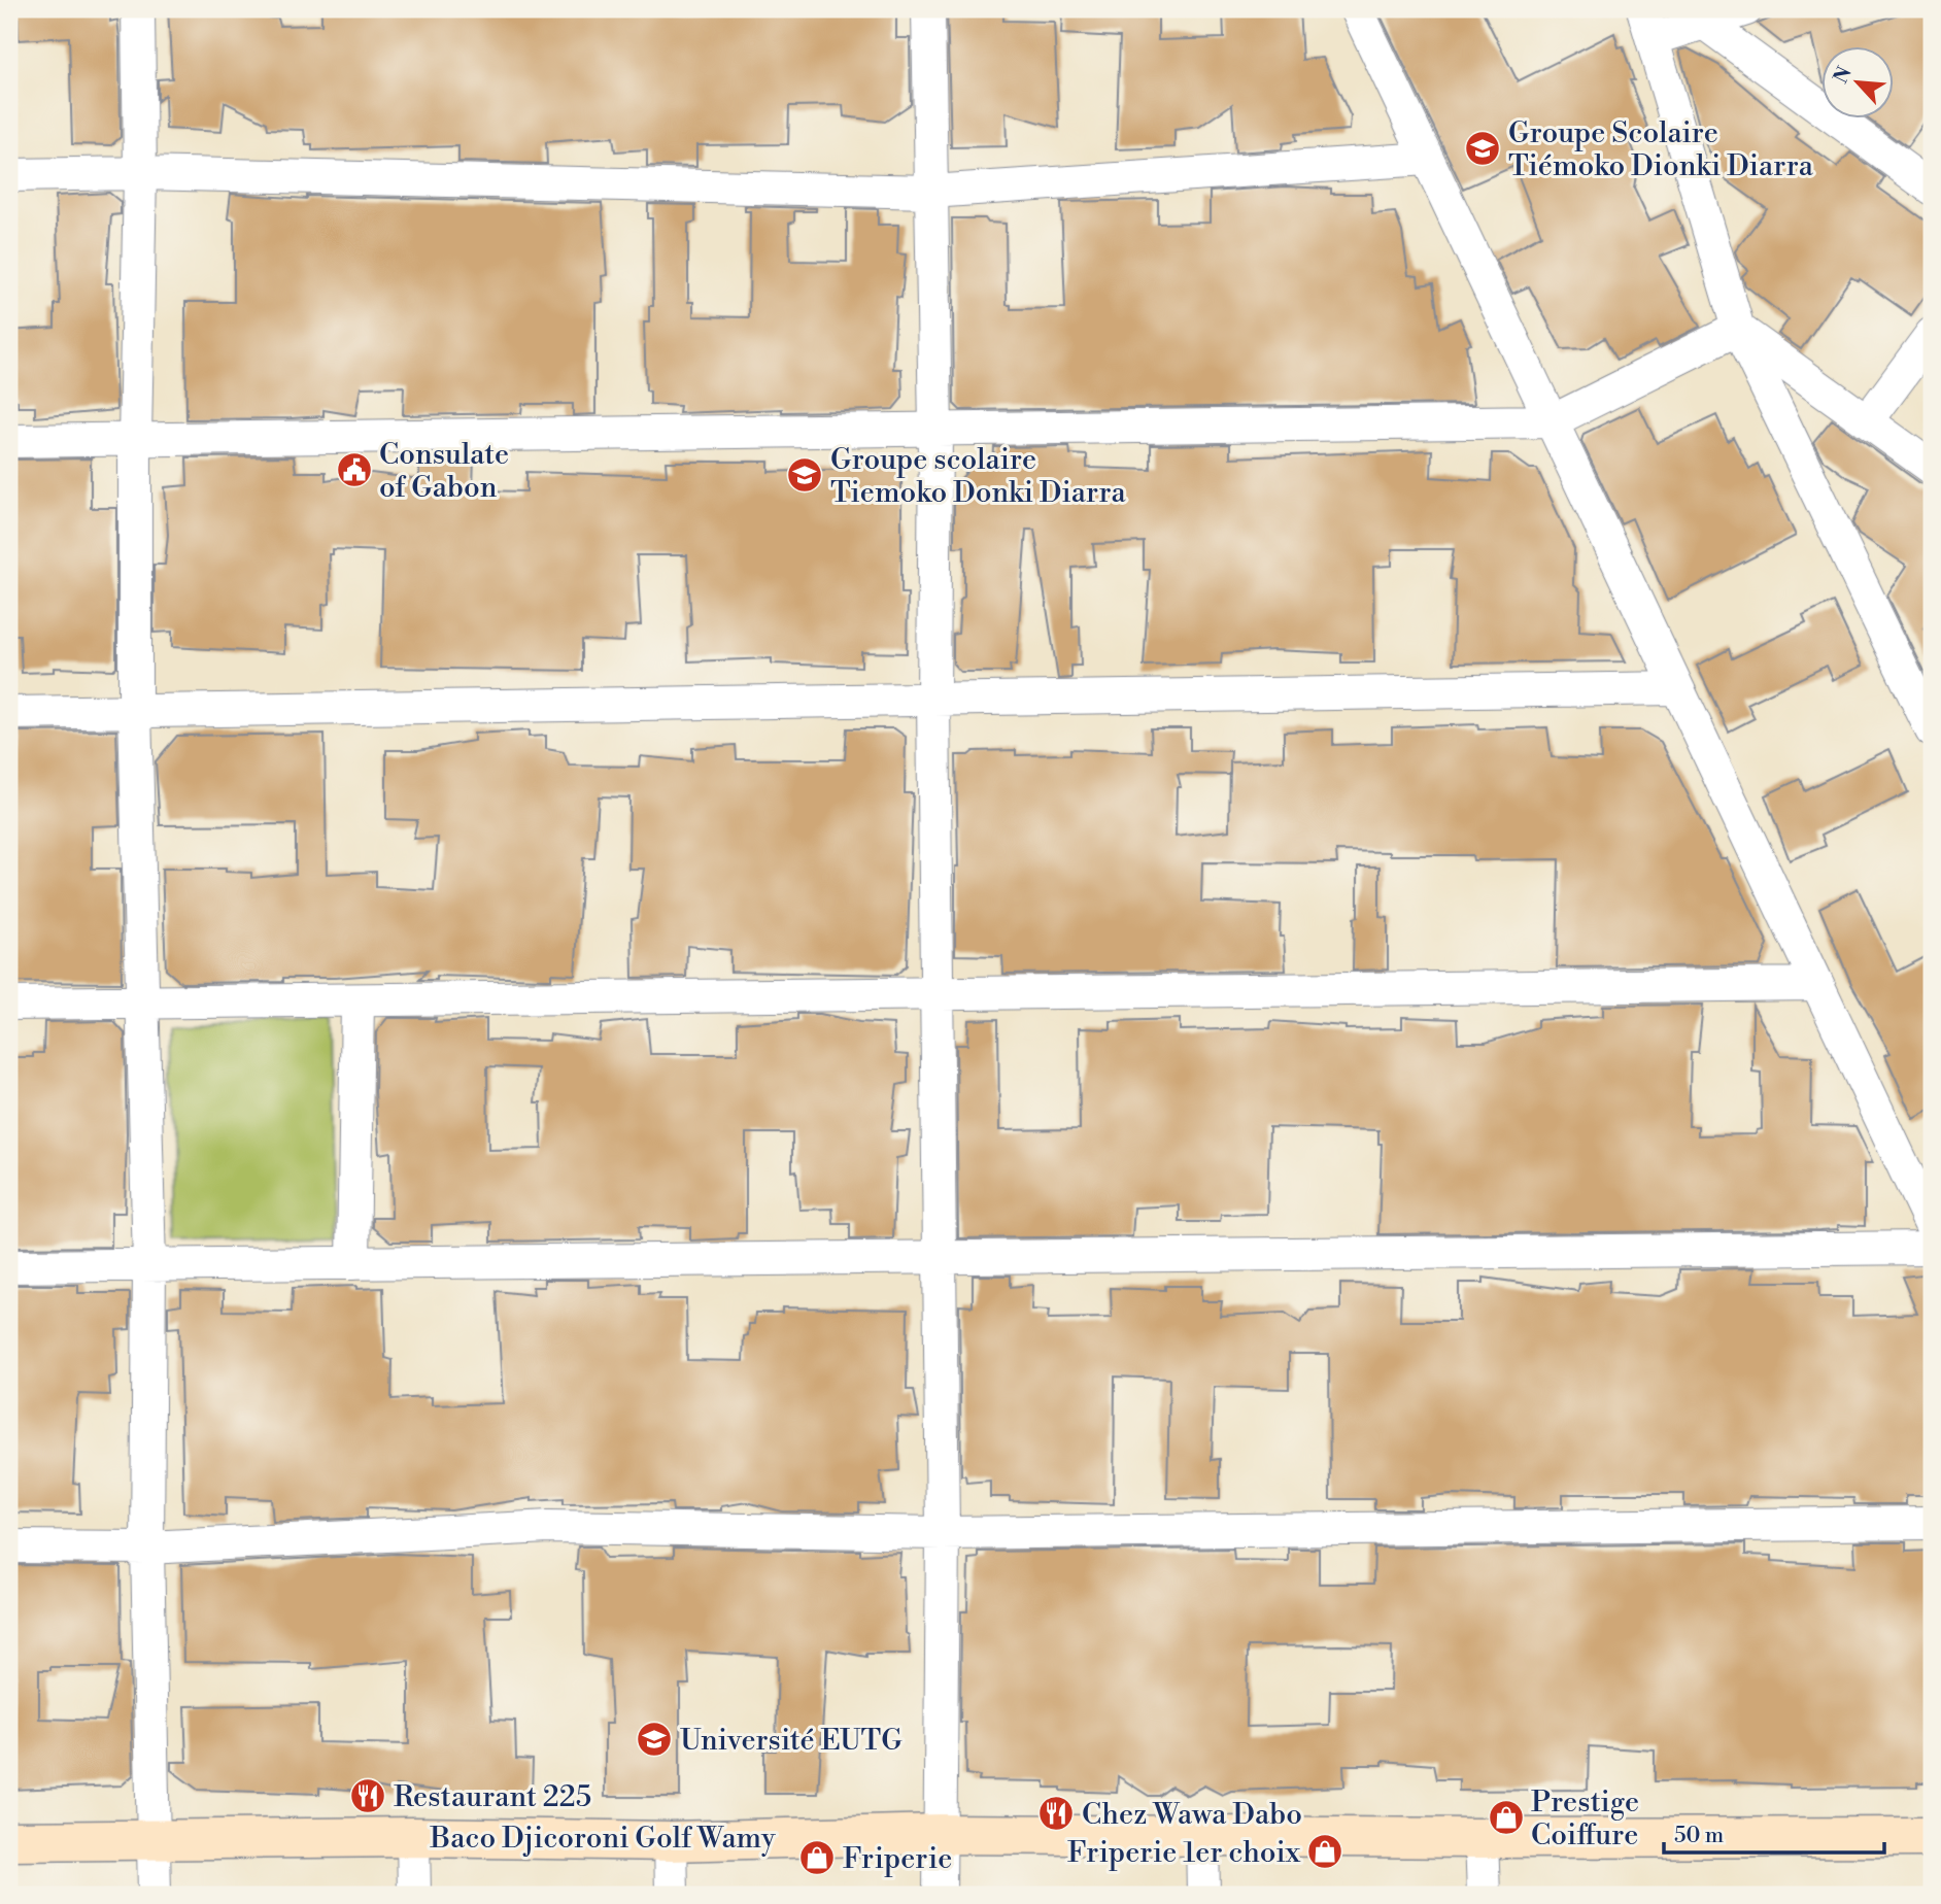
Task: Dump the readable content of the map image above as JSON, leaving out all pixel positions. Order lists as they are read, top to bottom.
{
  "streets": {
    "street": ["Baco Djicoroni Golf Wamy"]
  },
  "places": {
    "school or university": ["Groupe Scolaire Tiémoko Dionki Diarra", "Groupe scolaire Tiemoko Donki Diarra", "Université EUTG"],
    "public building": ["Consulate of Gabon"],
    "restaurant": ["Restaurant 225", "Chez Wawa Dabo"],
    "shop": ["Prestige Coiffure", "Friperie 1er choix", "Friperie"]
  },
  "scale_bar": "50 m",
  "north": "top left"
}
